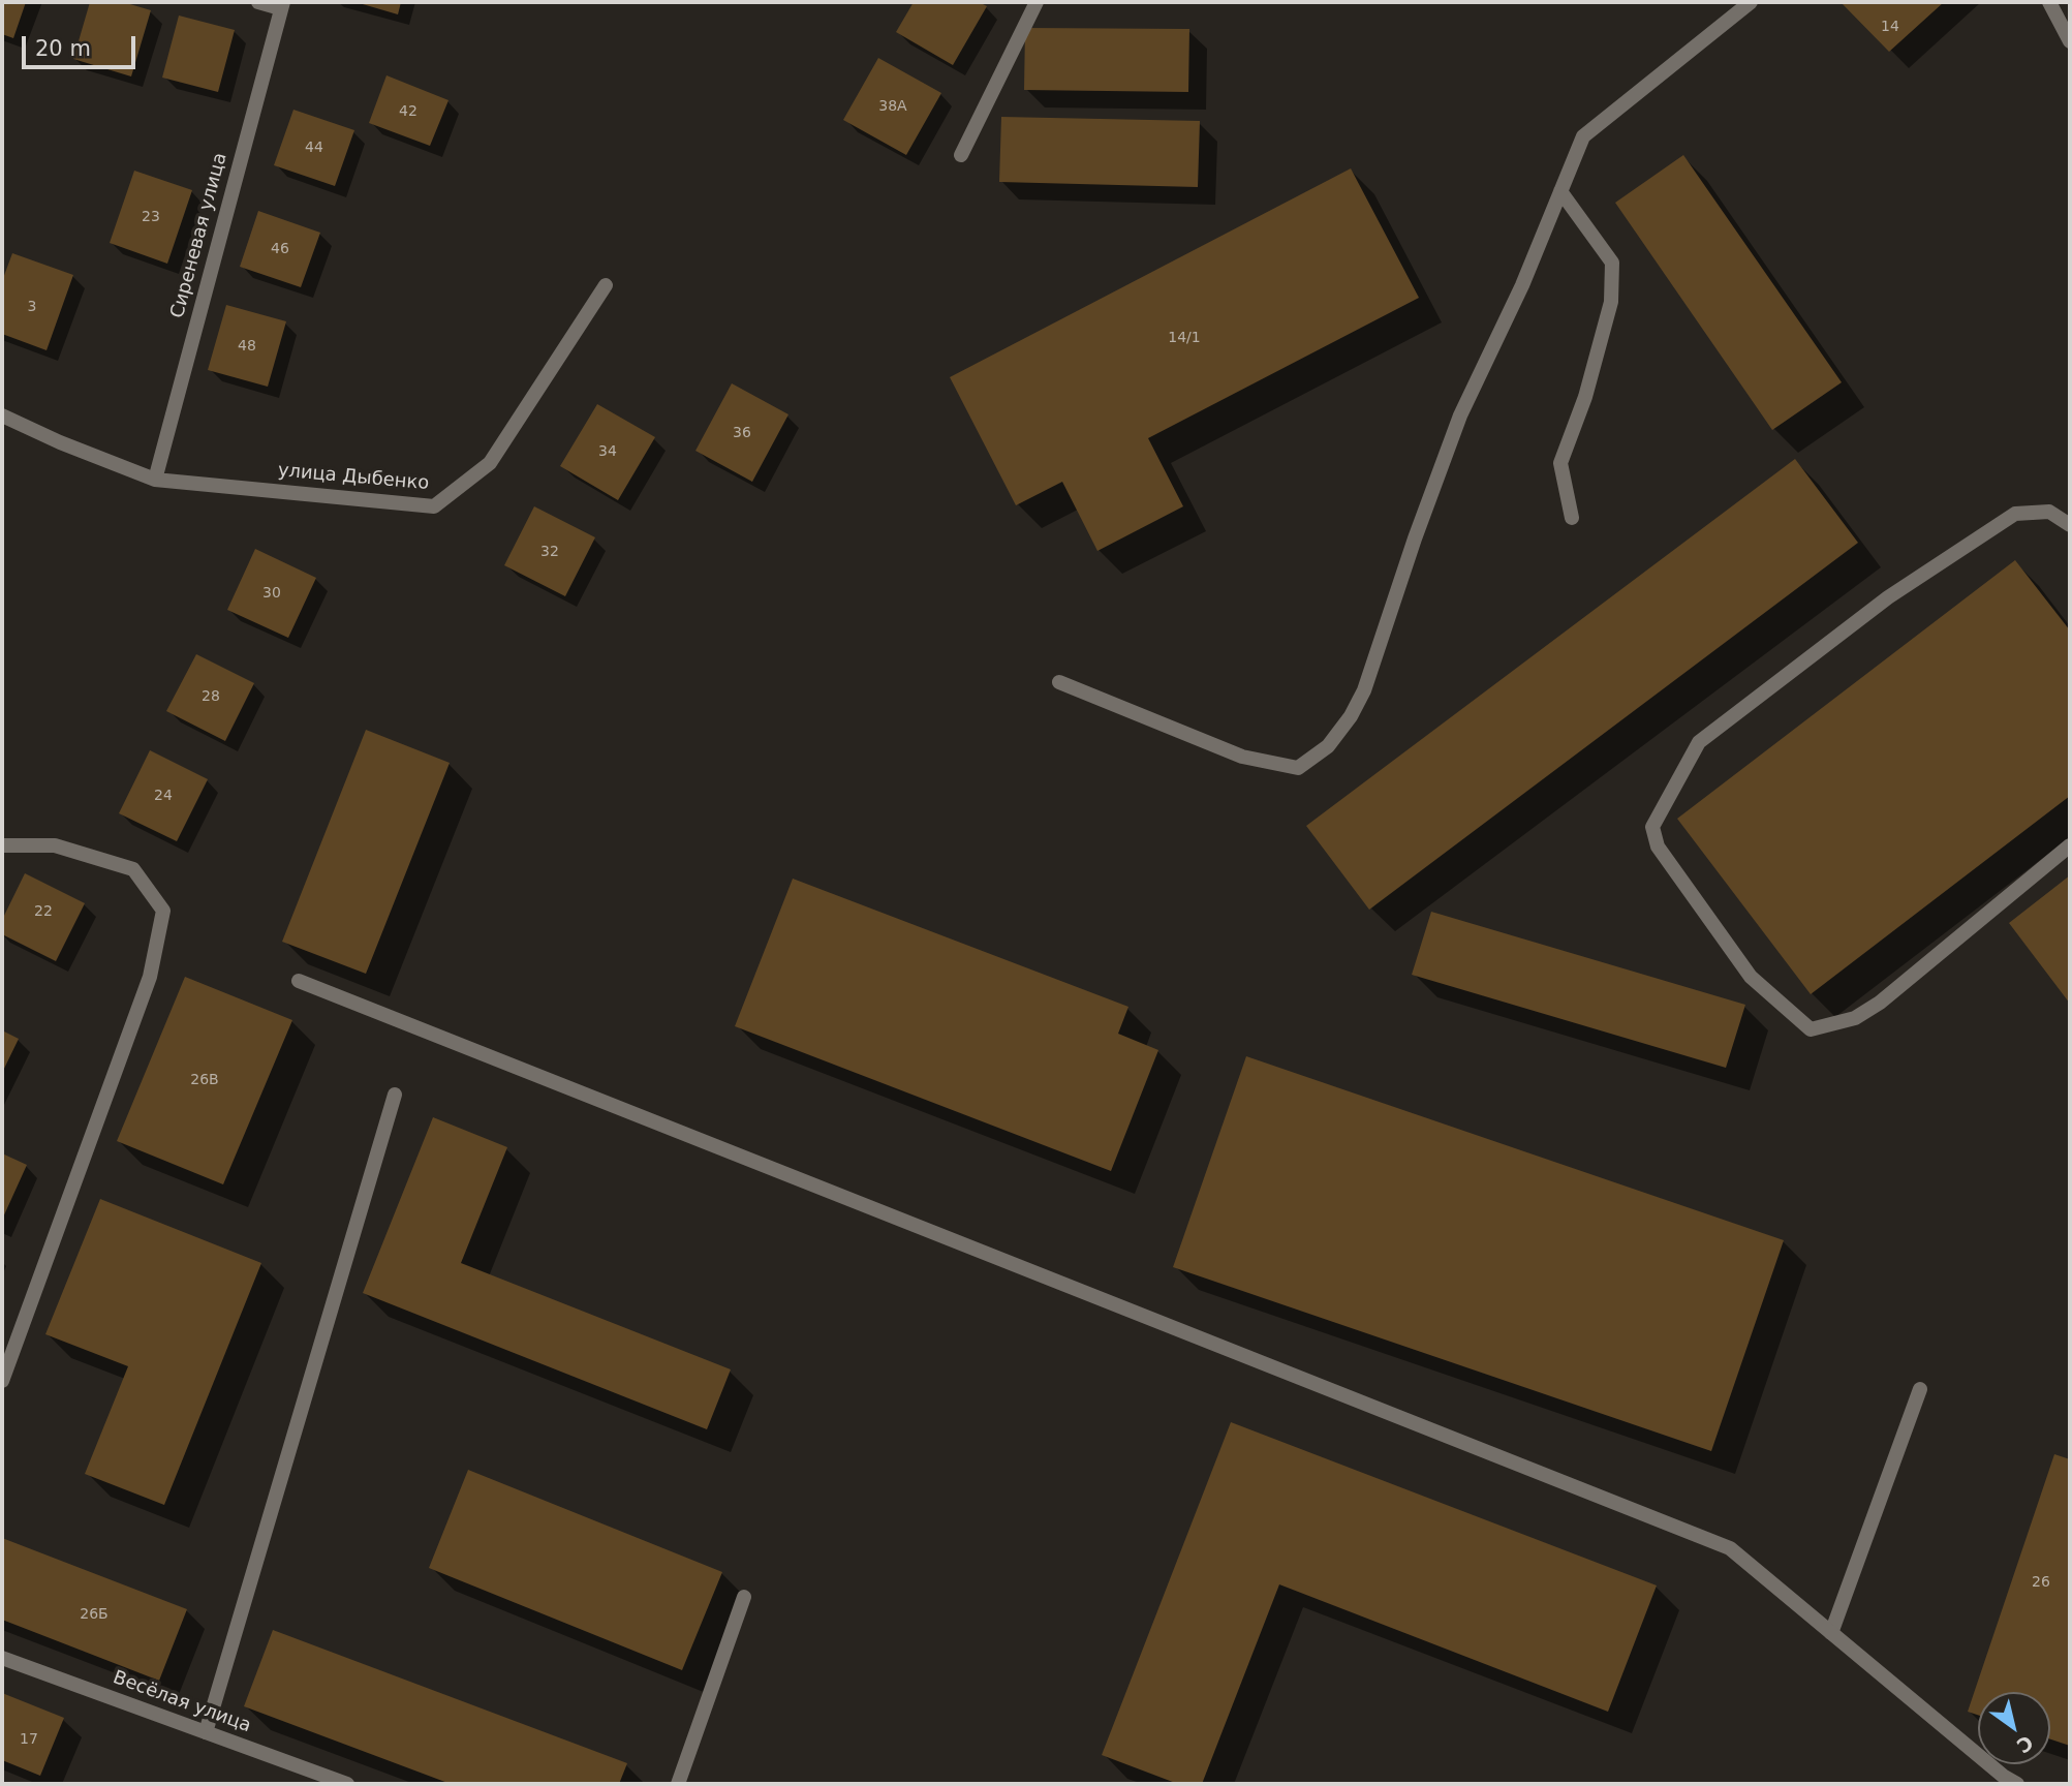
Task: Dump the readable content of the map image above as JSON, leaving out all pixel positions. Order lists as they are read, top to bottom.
{
  "streets": {
    "street": ["Сиреневая улица", "улица Дыбенко", "Весёлая улица"]
  },
  "crossings": [
    ["Сиреневая улица", "улица Дыбенко"]
  ],
  "house_numbers": [
    "14",
    "38А",
    "42",
    "44",
    "23",
    "46",
    "3",
    "14/1",
    "48",
    "36",
    "34",
    "32",
    "30",
    "28",
    "24",
    "22",
    "26В",
    "26",
    "26Б",
    "17"
  ],
  "scale_bar": "20 m",
  "north": "bottom right"
}
